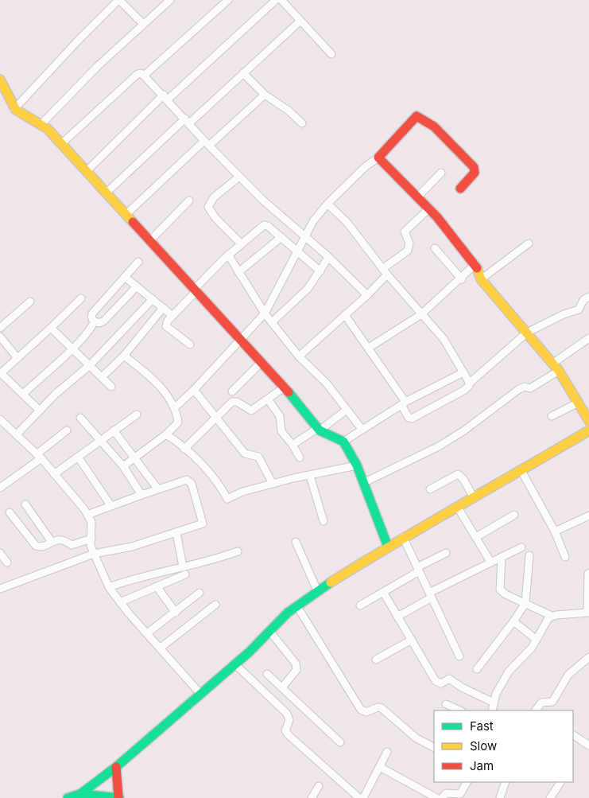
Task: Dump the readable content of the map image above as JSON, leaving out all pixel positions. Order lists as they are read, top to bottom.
{
  "legend": ["Fast", "Slow", "Jam"]
}
